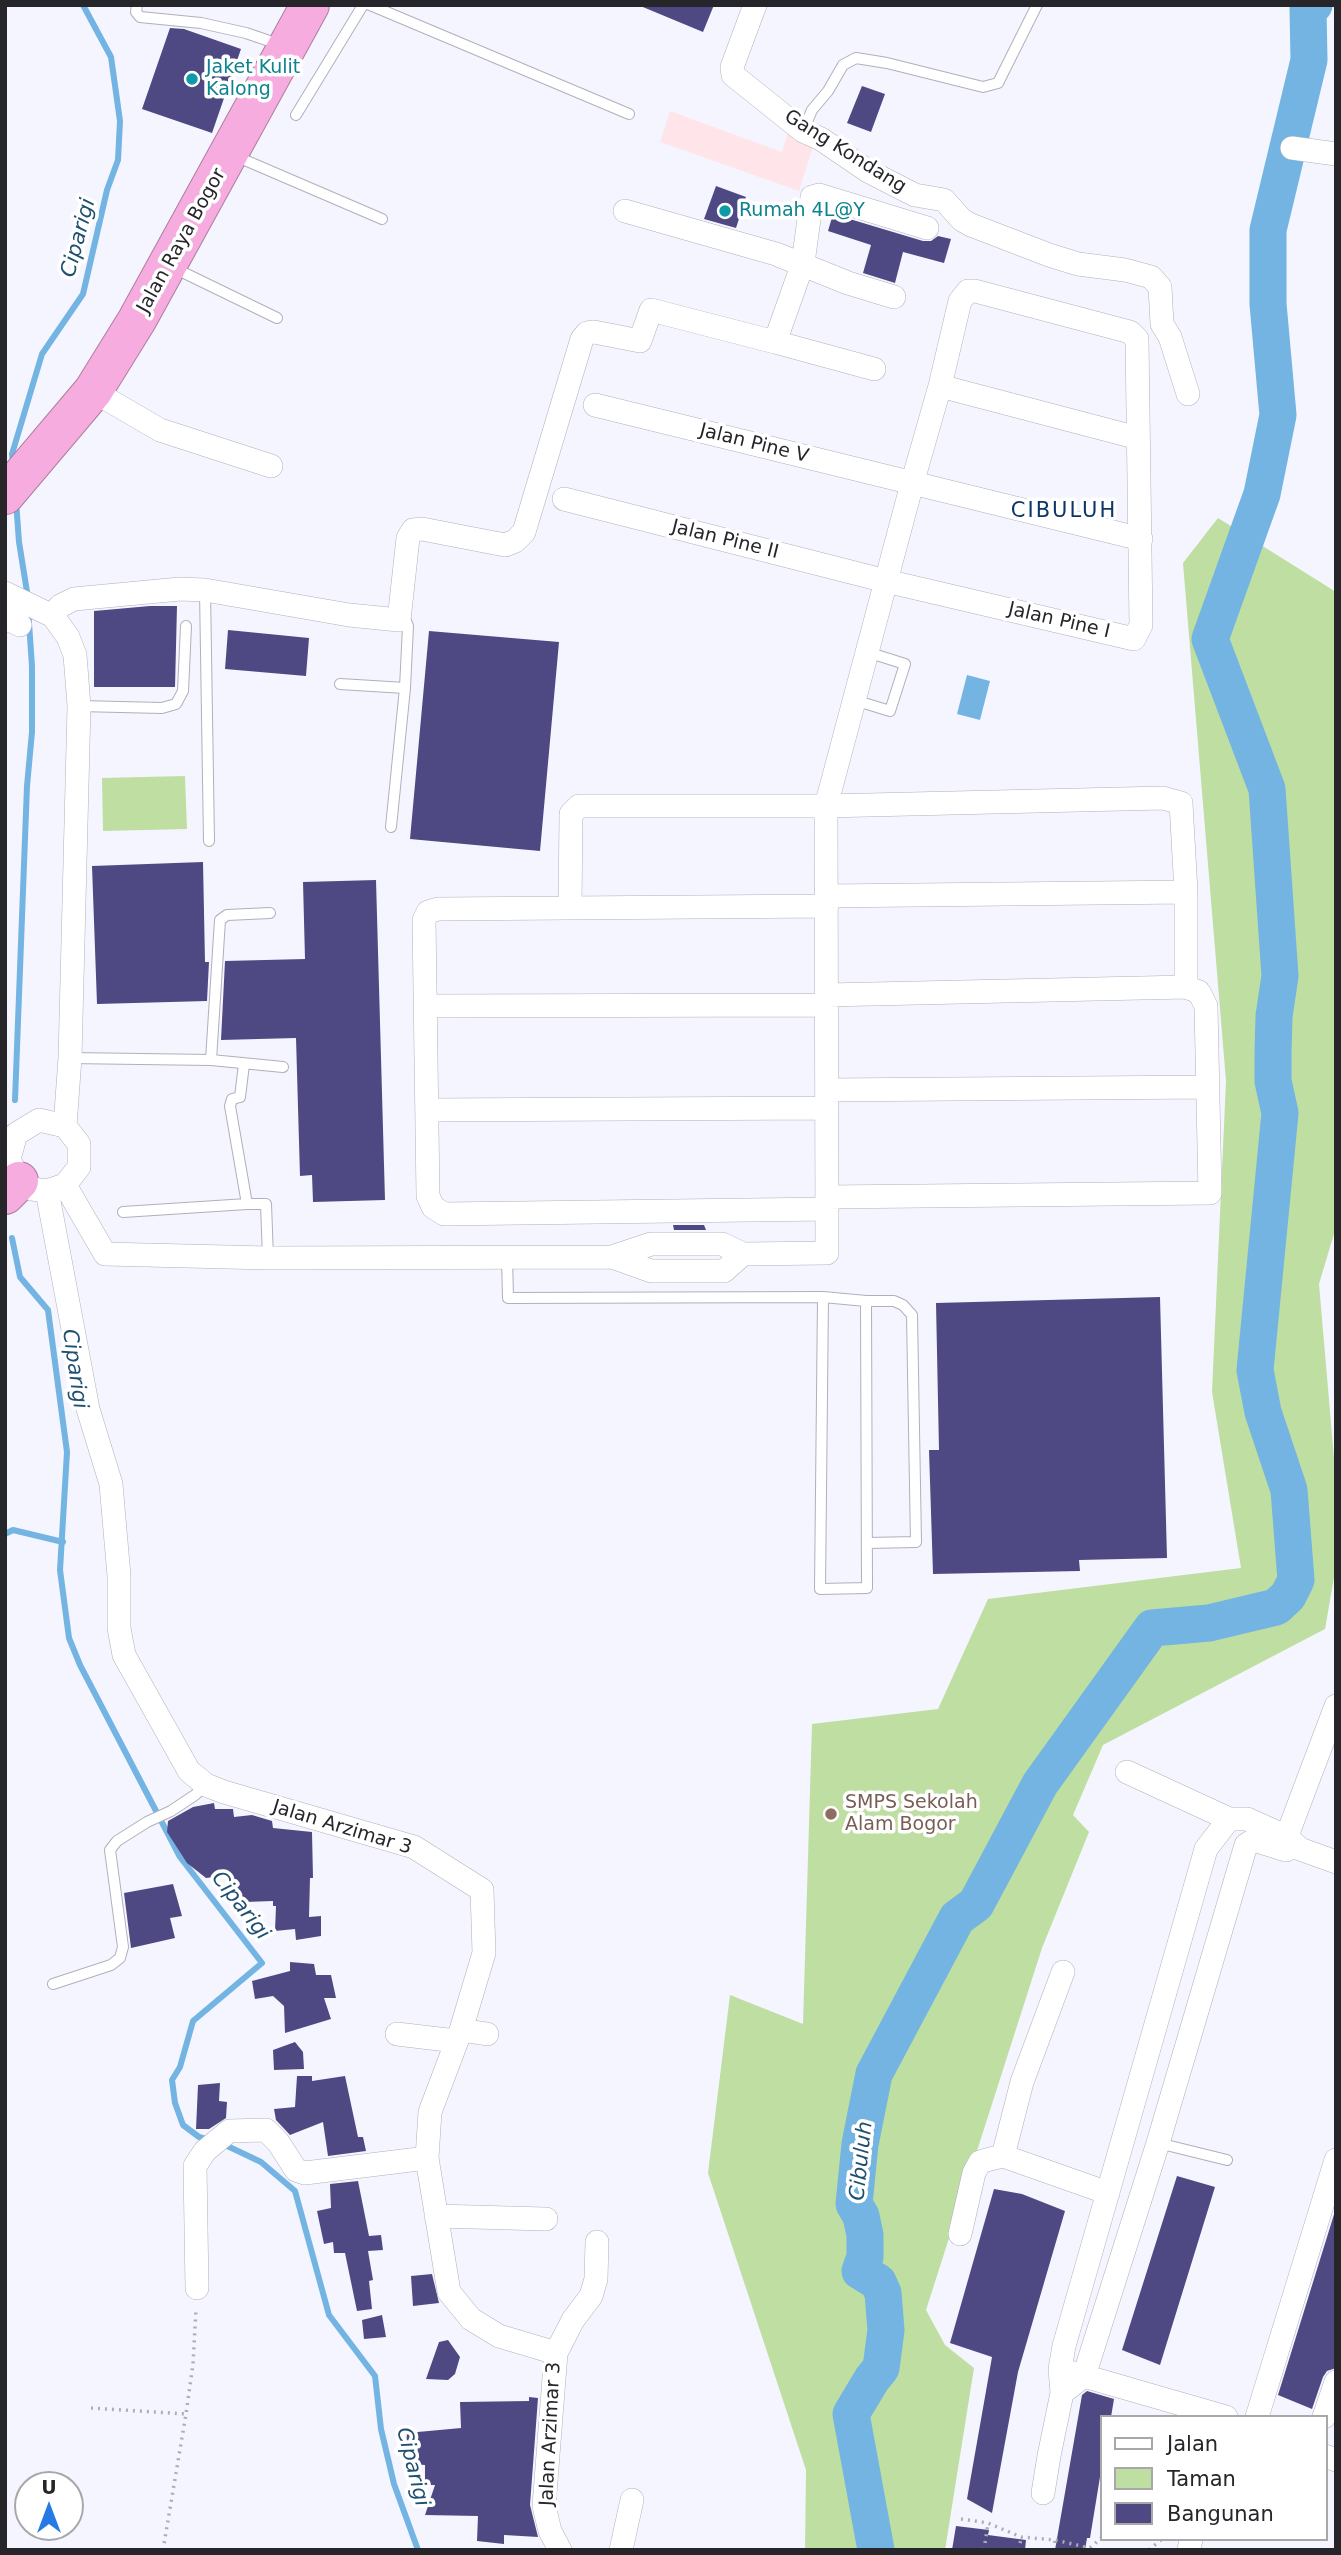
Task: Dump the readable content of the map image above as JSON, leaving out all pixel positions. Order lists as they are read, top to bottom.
{
  "streets": {
    "highway": ["Jalan Raya Bogor"],
    "street": [
      "Gang Kondang",
      "Jalan Pine V",
      "Jalan Pine II",
      "Jalan Pine I",
      "Jalan Arzimar 3"
    ]
  },
  "crossings": [
    ["Jalan Pine V", "Jalan Pine I"],
    ["Jalan Pine II", "Jalan Pine I"]
  ],
  "districts": ["CIBULUH"],
  "water": ["Ciparigi", "Cibuluh"],
  "places": ["Jaket Kulit Kalong", "Rumah 4L@Y", "SMPS Sekolah Alam Bogor"],
  "legend": ["Jalan", "Taman", "Bangunan"],
  "north": "top"
}
